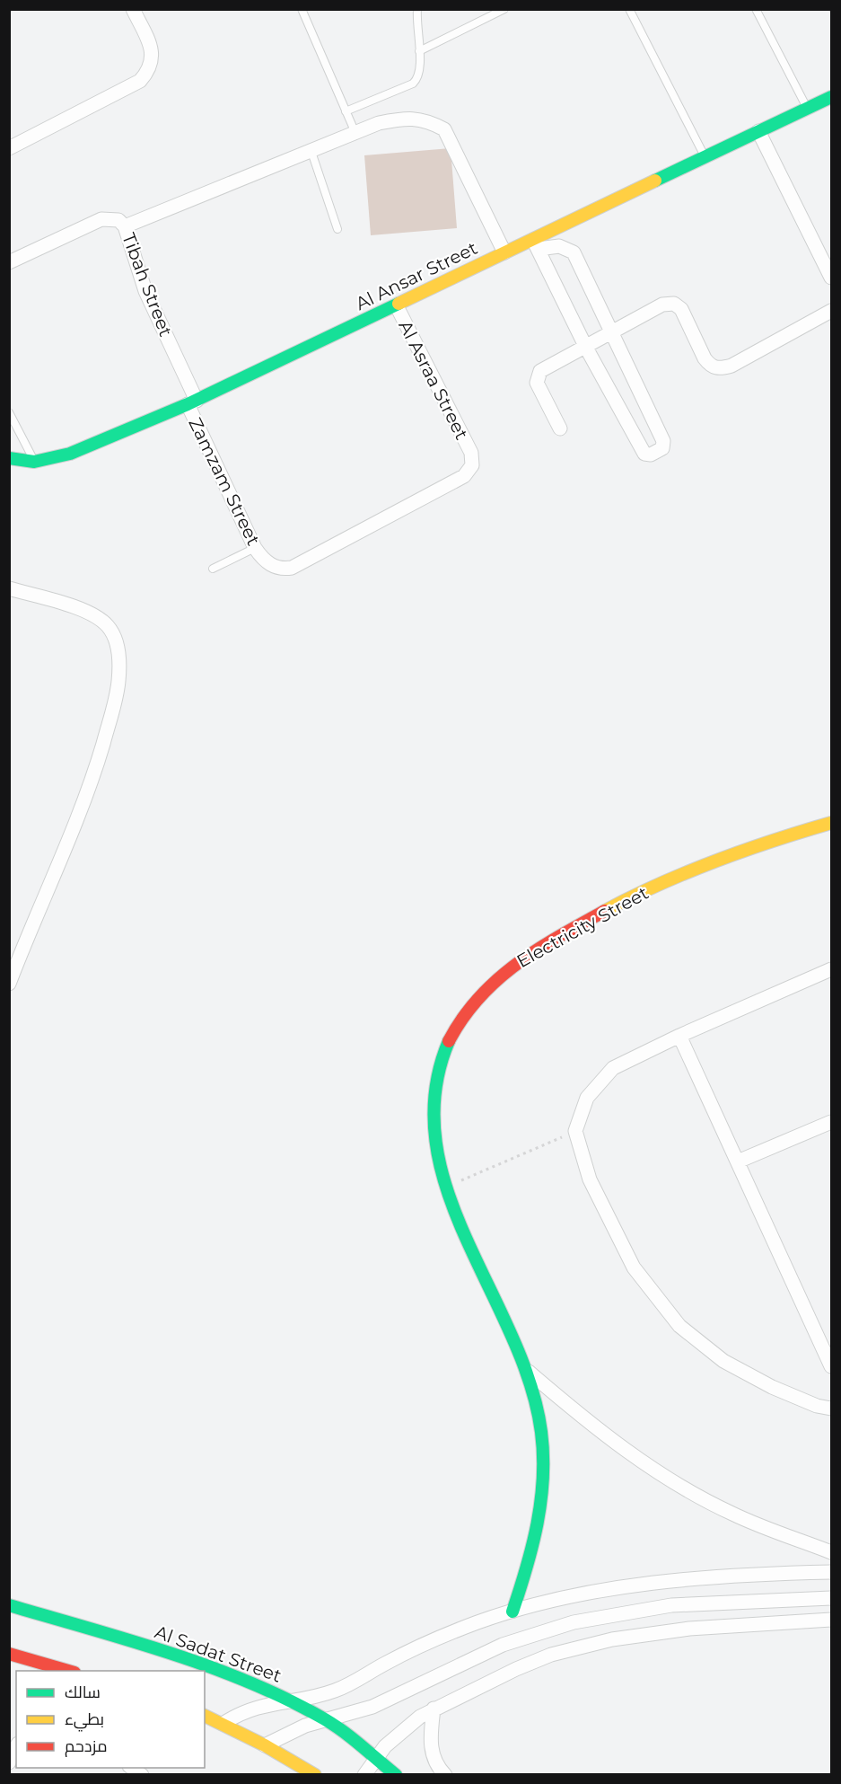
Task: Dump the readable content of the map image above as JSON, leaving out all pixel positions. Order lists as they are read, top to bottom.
{
  "streets": {
    "street": [
      "Al Ansar Street",
      "Tibah Street",
      "Al Asraa Street",
      "Zamzam Street",
      "Electricity Street",
      "Al Sadat Street"
    ]
  },
  "crossings": [
    ["Al Ansar Street", "Tibah Street"],
    ["Al Ansar Street", "Al Asraa Street"],
    ["Al Ansar Street", "Zamzam Street"],
    ["Tibah Street", "Zamzam Street"],
    ["Al Asraa Street", "Zamzam Street"]
  ],
  "legend": ["سالك", "بطيء", "مزدحم"]
}
